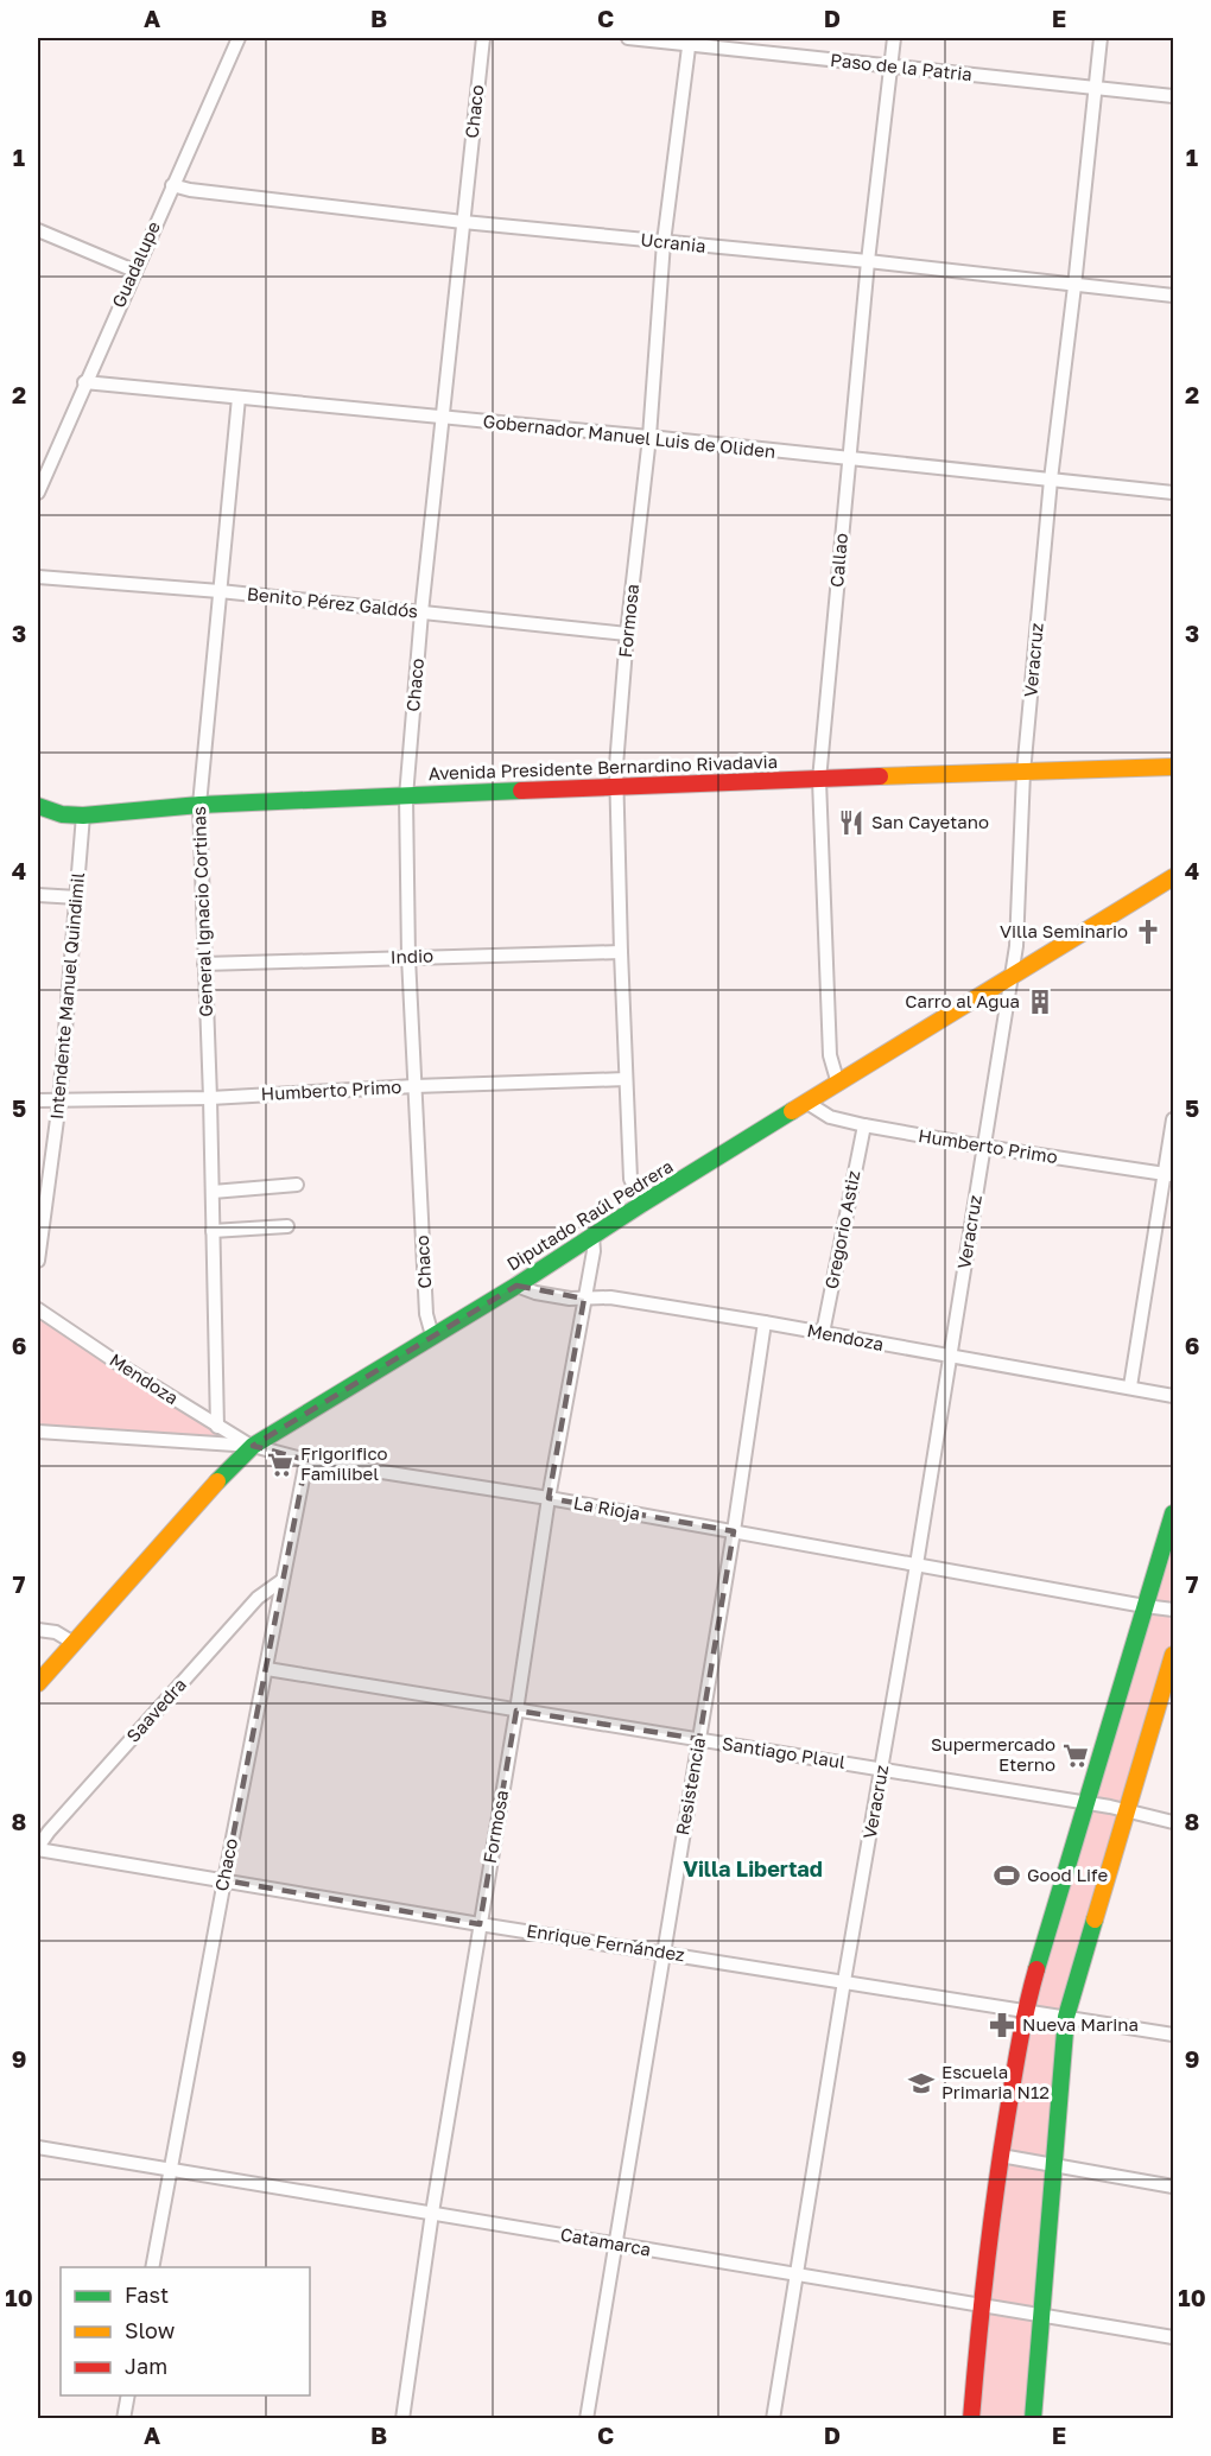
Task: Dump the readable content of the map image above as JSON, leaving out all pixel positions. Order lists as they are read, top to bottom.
{
  "streets": {
    "street": [
      "Paso de la Patria",
      "Chaco",
      "Ucrania",
      "Guadalupe",
      "Gobernador Manuel Luis de Oliden",
      "Callao",
      "Benito Pérez Galdós",
      "Formosa",
      "Veracruz",
      "Avenida Presidente Bernardino Rivadavia",
      "General Ignacio Cortinas",
      "Indio",
      "Intendente Manuel Quindimil",
      "Humberto Primo",
      "Diputado Raúl Pedrera",
      "Gregorio Astiz",
      "Mendoza",
      "La Rioja",
      "Saavedra",
      "Santiago Plaul",
      "Resistencia",
      "Enrique Fernández",
      "Catamarca"
    ]
  },
  "crossings": [
    ["Paso de la Patria", "Callao"],
    ["Paso de la Patria", "Formosa"],
    ["Paso de la Patria", "Veracruz"],
    ["Chaco", "Ucrania"],
    ["Chaco", "Gobernador Manuel Luis de Oliden"],
    ["Chaco", "Benito Pérez Galdós"],
    ["Chaco", "Avenida Presidente Bernardino Rivadavia"],
    ["Chaco", "Indio"],
    ["Chaco", "Humberto Primo"],
    ["Chaco", "Diputado Raúl Pedrera"],
    ["Chaco", "La Rioja"],
    ["Chaco", "Saavedra"],
    ["Chaco", "Santiago Plaul"],
    ["Chaco", "Enrique Fernández"],
    ["Chaco", "Catamarca"],
    ["Ucrania", "Guadalupe"],
    ["Ucrania", "Callao"],
    ["Ucrania", "Formosa"],
    ["Ucrania", "Veracruz"],
    ["Guadalupe", "Gobernador Manuel Luis de Oliden"],
    ["Gobernador Manuel Luis de Oliden", "Callao"],
    ["Gobernador Manuel Luis de Oliden", "Formosa"],
    ["Gobernador Manuel Luis de Oliden", "Veracruz"],
    ["Gobernador Manuel Luis de Oliden", "General Ignacio Cortinas"],
    ["Callao", "Avenida Presidente Bernardino Rivadavia"],
    ["Callao", "Diputado Raúl Pedrera"],
    ["Benito Pérez Galdós", "Formosa"],
    ["Benito Pérez Galdós", "General Ignacio Cortinas"],
    ["Formosa", "Avenida Presidente Bernardino Rivadavia"],
    ["Formosa", "Indio"],
    ["Formosa", "Humberto Primo"],
    ["Formosa", "Diputado Raúl Pedrera"],
    ["Formosa", "Mendoza"],
    ["Formosa", "La Rioja"],
    ["Formosa", "Santiago Plaul"],
    ["Formosa", "Enrique Fernández"],
    ["Formosa", "Catamarca"],
    ["Veracruz", "Avenida Presidente Bernardino Rivadavia"],
    ["Veracruz", "Humberto Primo"],
    ["Veracruz", "Diputado Raúl Pedrera"],
    ["Veracruz", "Mendoza"],
    ["Veracruz", "La Rioja"],
    ["Veracruz", "Santiago Plaul"],
    ["Veracruz", "Enrique Fernández"],
    ["Veracruz", "Catamarca"],
    ["Avenida Presidente Bernardino Rivadavia", "General Ignacio Cortinas"],
    ["Avenida Presidente Bernardino Rivadavia", "Intendente Manuel Quindimil"],
    ["General Ignacio Cortinas", "Indio"],
    ["General Ignacio Cortinas", "Humberto Primo"],
    ["General Ignacio Cortinas", "Mendoza"],
    ["Intendente Manuel Quindimil", "Humberto Primo"],
    ["Humberto Primo", "Diputado Raúl Pedrera"],
    ["Humberto Primo", "Gregorio Astiz"],
    ["Diputado Raúl Pedrera", "Mendoza"],
    ["Diputado Raúl Pedrera", "La Rioja"],
    ["Gregorio Astiz", "Mendoza"],
    ["Mendoza", "La Rioja"],
    ["Mendoza", "Resistencia"],
    ["La Rioja", "Resistencia"],
    ["Saavedra", "Enrique Fernández"],
    ["Santiago Plaul", "Resistencia"],
    ["Resistencia", "Enrique Fernández"],
    ["Resistencia", "Catamarca"]
  ],
  "districts": ["Villa Libertad"],
  "places": {
    "restaurant": ["San Cayetano"],
    "church": ["Villa Seminario"],
    "building": ["Carro al Agua"],
    "supermarket": ["Frigorifico Familibel", "Supermercado Eterno"],
    "sports": ["Good Life"],
    "pharmacy": ["Nueva Marina"],
    "school or university": ["Escuela Primaria N12"]
  },
  "legend": ["Fast", "Slow", "Jam"],
  "grid": {
    "columns": [
      "A",
      "B",
      "C",
      "D",
      "E"
    ],
    "rows": [
      "1",
      "2",
      "3",
      "4",
      "5",
      "6",
      "7",
      "8",
      "9",
      "10"
    ]
  }
}
